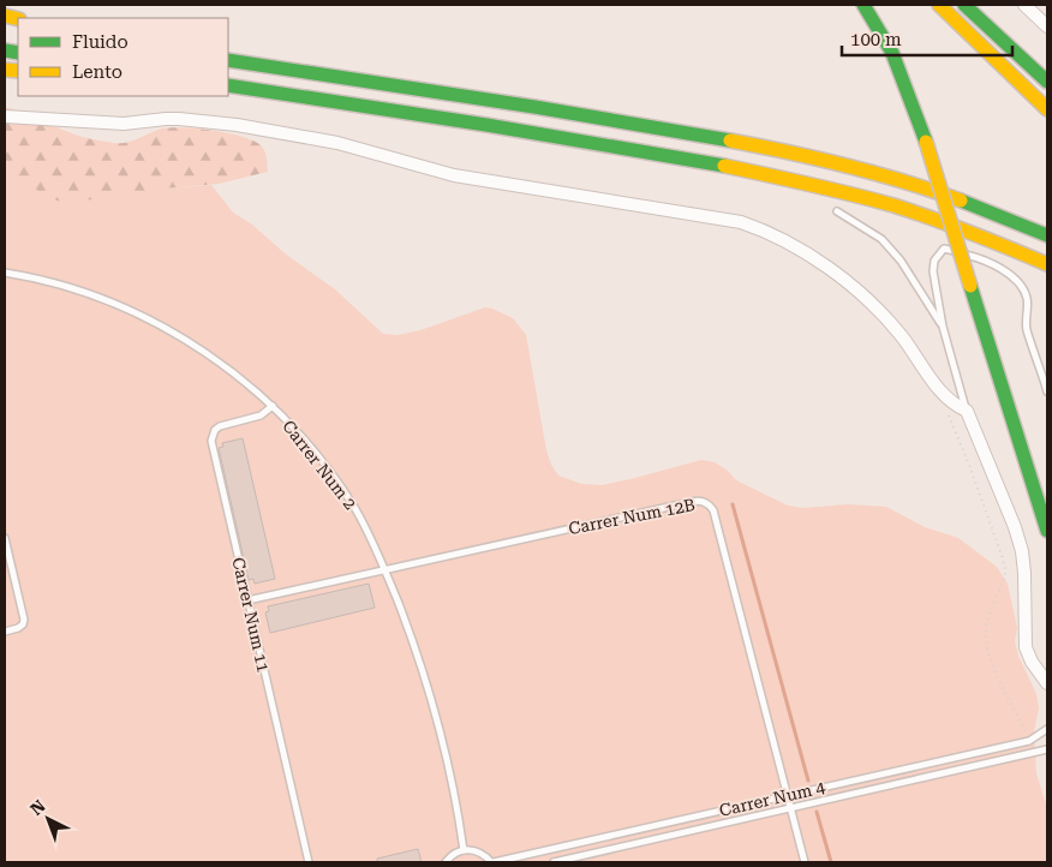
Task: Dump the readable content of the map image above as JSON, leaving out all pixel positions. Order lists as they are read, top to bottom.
{
  "streets": {
    "lane": [
      "Carrer Num 2",
      "Carrer Num 12B",
      "Carrer Num 11",
      "Carrer Num 4"
    ]
  },
  "crossings": [
    ["Carrer Num 2", "Carrer Num 12B"],
    ["Carrer Num 2", "Carrer Num 11"],
    ["Carrer Num 12B", "Carrer Num 11"],
    ["Carrer Num 12B", "Carrer Num 4"]
  ],
  "legend": ["Fluido", "Lento"],
  "scale_bar": "100 m",
  "north": "top left"
}
